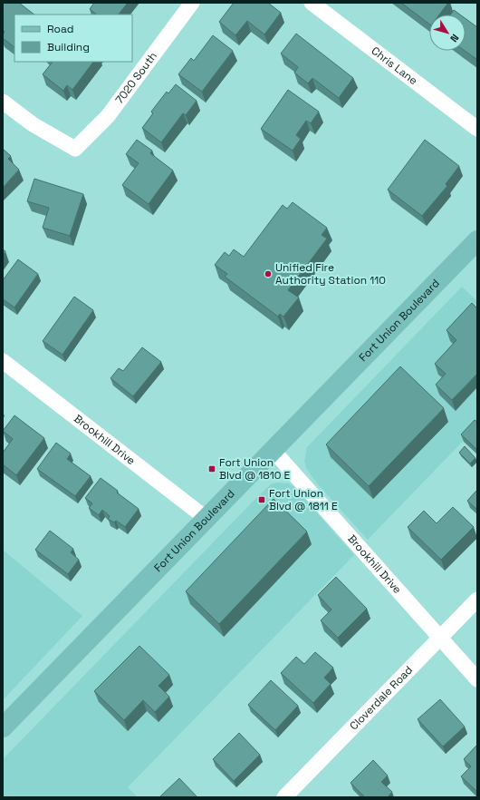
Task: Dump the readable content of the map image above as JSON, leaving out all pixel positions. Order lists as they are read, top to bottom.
{
  "streets": {
    "main road": ["Fort Union Boulevard"],
    "street": [
      "Chris Lane",
      "7020 South",
      "Brookhill Drive",
      "Cloverdale Road"
    ]
  },
  "crossings": [
    ["Fort Union Boulevard", "Brookhill Drive"],
    ["Brookhill Drive", "Cloverdale Road"]
  ],
  "places": {
    "other": ["Unified Fire Authority Station 110"],
    "transit": ["Fort Union Blvd @ 1810 E", "Fort Union Blvd @ 1811 E"]
  },
  "legend": ["Road", "Building"],
  "north": "bottom right"
}
